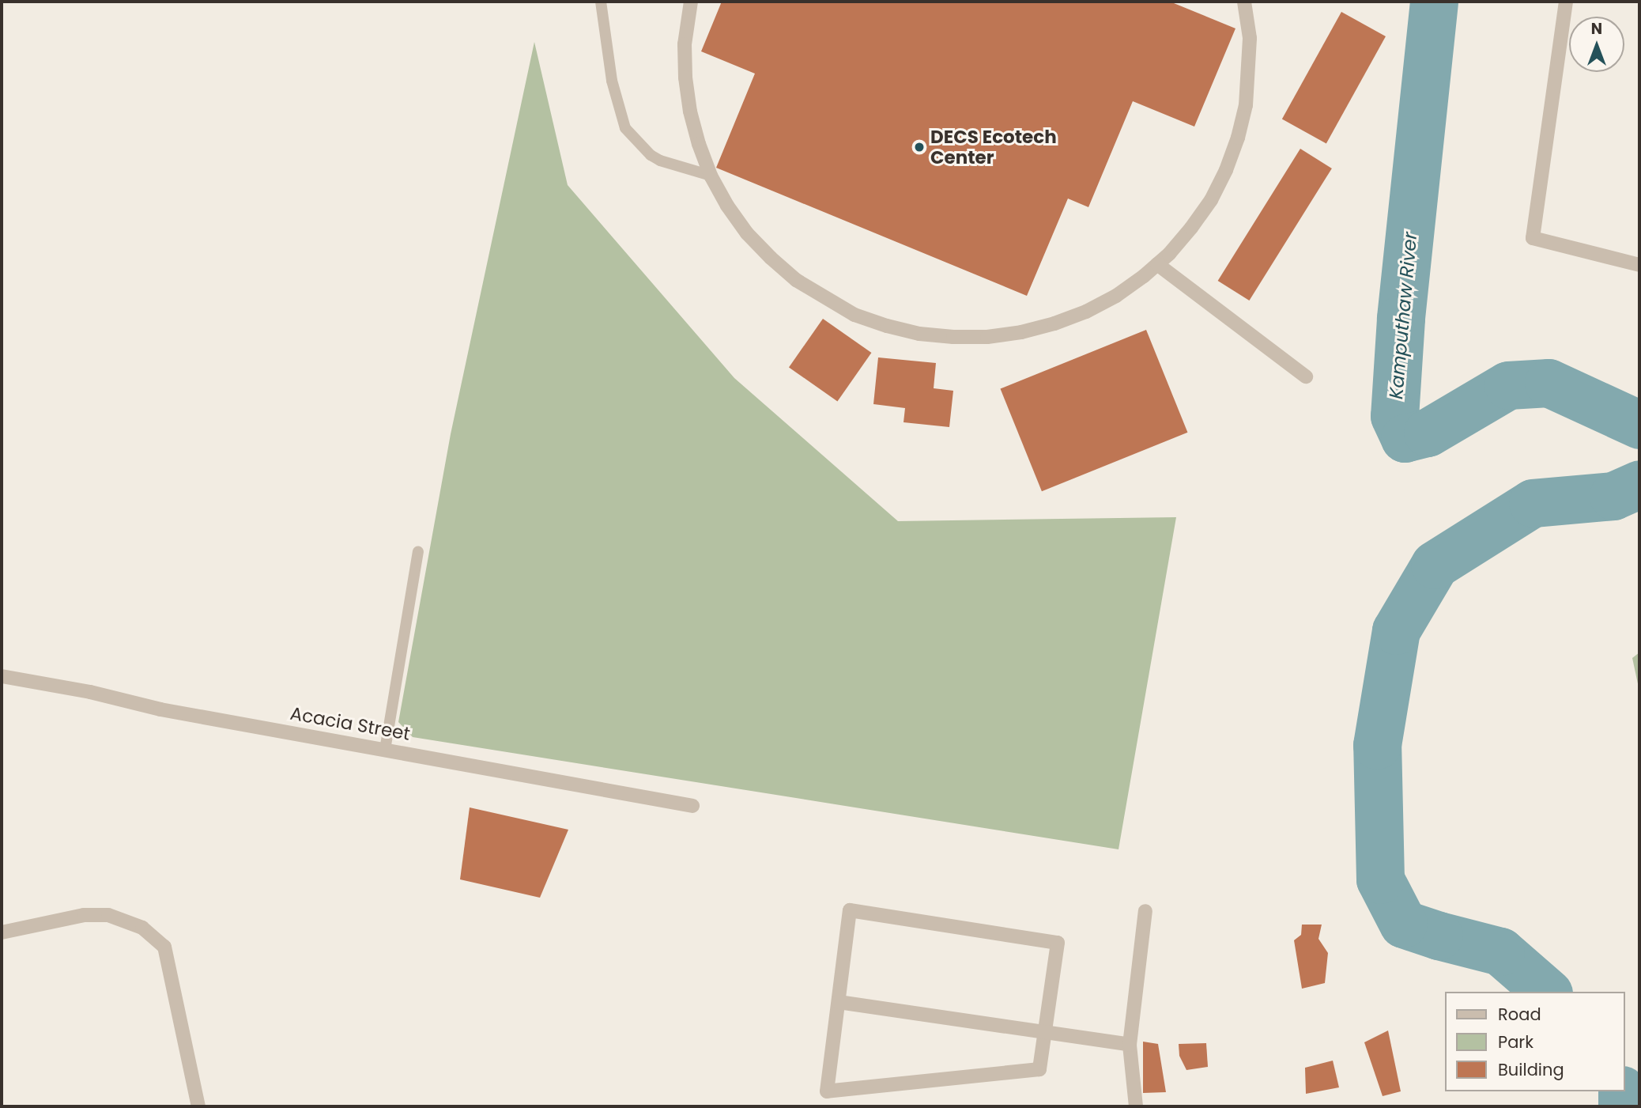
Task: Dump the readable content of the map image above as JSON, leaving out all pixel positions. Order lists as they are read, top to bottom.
{
  "streets": {
    "street": ["Acacia Street"]
  },
  "water": ["Kamputhaw River"],
  "places": ["DECS Ecotech Center"],
  "legend": ["Road", "Park", "Building"],
  "north": "top"
}
